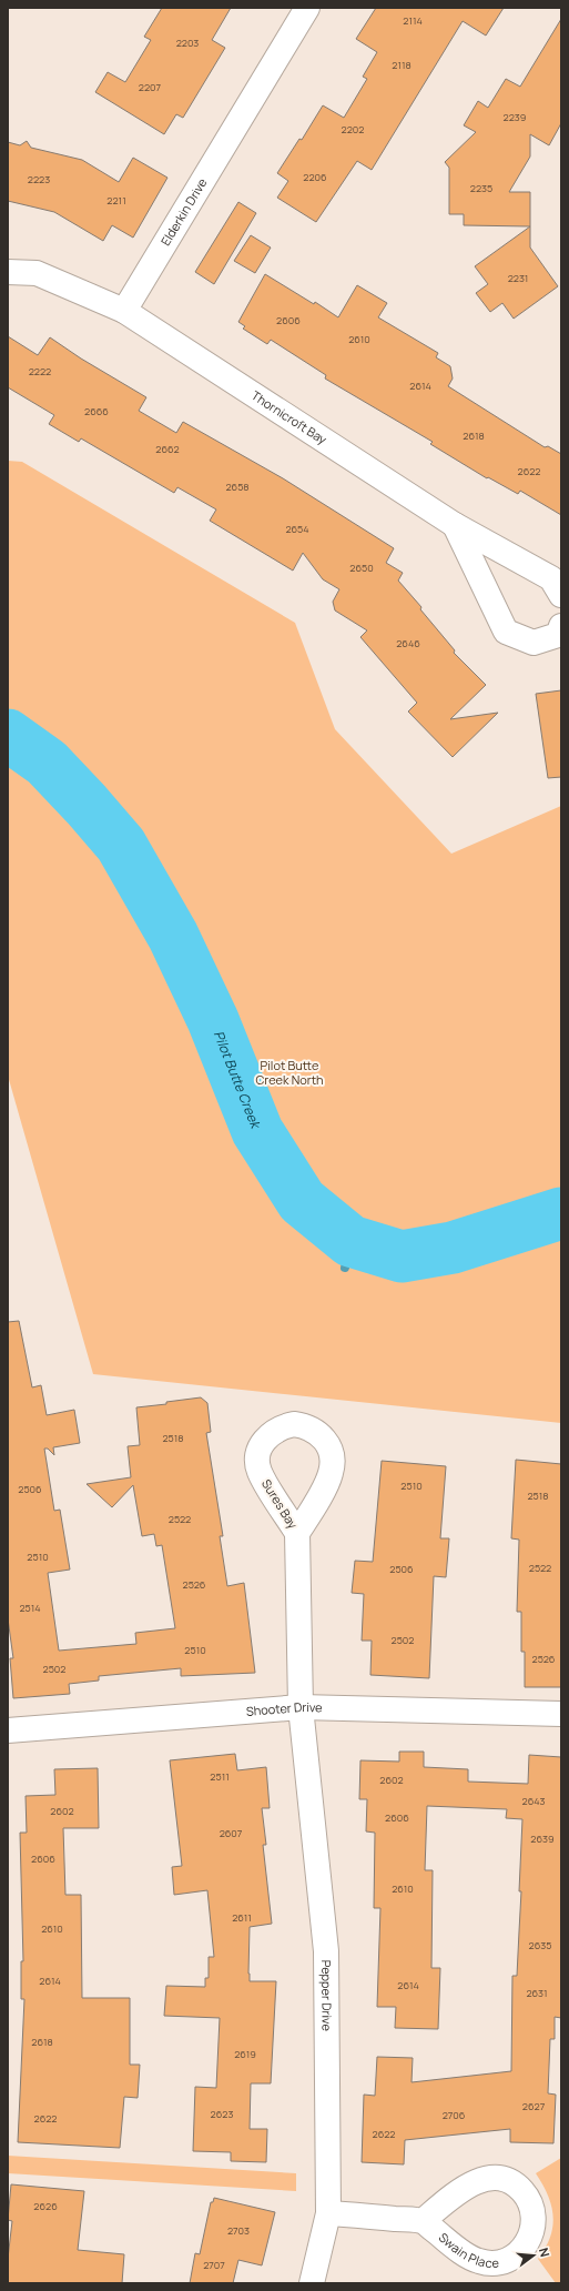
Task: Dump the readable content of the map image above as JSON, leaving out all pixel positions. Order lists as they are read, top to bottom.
{
  "streets": {
    "street": [
      "Elderkin Drive",
      "Thornicroft Bay",
      "Sures Bay",
      "Shooter Drive",
      "Pepper Drive"
    ]
  },
  "crossings": [
    ["Elderkin Drive", "Thornicroft Bay"],
    ["Sures Bay", "Shooter Drive"],
    ["Sures Bay", "Pepper Drive"],
    ["Shooter Drive", "Pepper Drive"]
  ],
  "water": ["Pilot Butte Creek"],
  "parks": ["Pilot Butte Creek North"],
  "house_numbers": [
    "2114",
    "2203",
    "2118",
    "2207",
    "2239",
    "2202",
    "2206",
    "2223",
    "2235",
    "2211",
    "2231",
    "2606",
    "2610",
    "2222",
    "2614",
    "2666",
    "2618",
    "2662",
    "2622",
    "2658",
    "2654",
    "2650",
    "2646",
    "2518",
    "2510",
    "2506",
    "2518",
    "2522",
    "2510",
    "2522",
    "2506",
    "2526",
    "2514",
    "2502",
    "2510",
    "2526",
    "2502",
    "2511",
    "2602",
    "2643",
    "2602",
    "2606",
    "2607",
    "2639",
    "2606",
    "2610",
    "2611",
    "2610",
    "2635",
    "2614",
    "2614",
    "2631",
    "2618",
    "2619",
    "2627",
    "2623",
    "2706",
    "2622",
    "2622",
    "2626",
    "2703",
    "2707"
  ],
  "north": "right"
}
